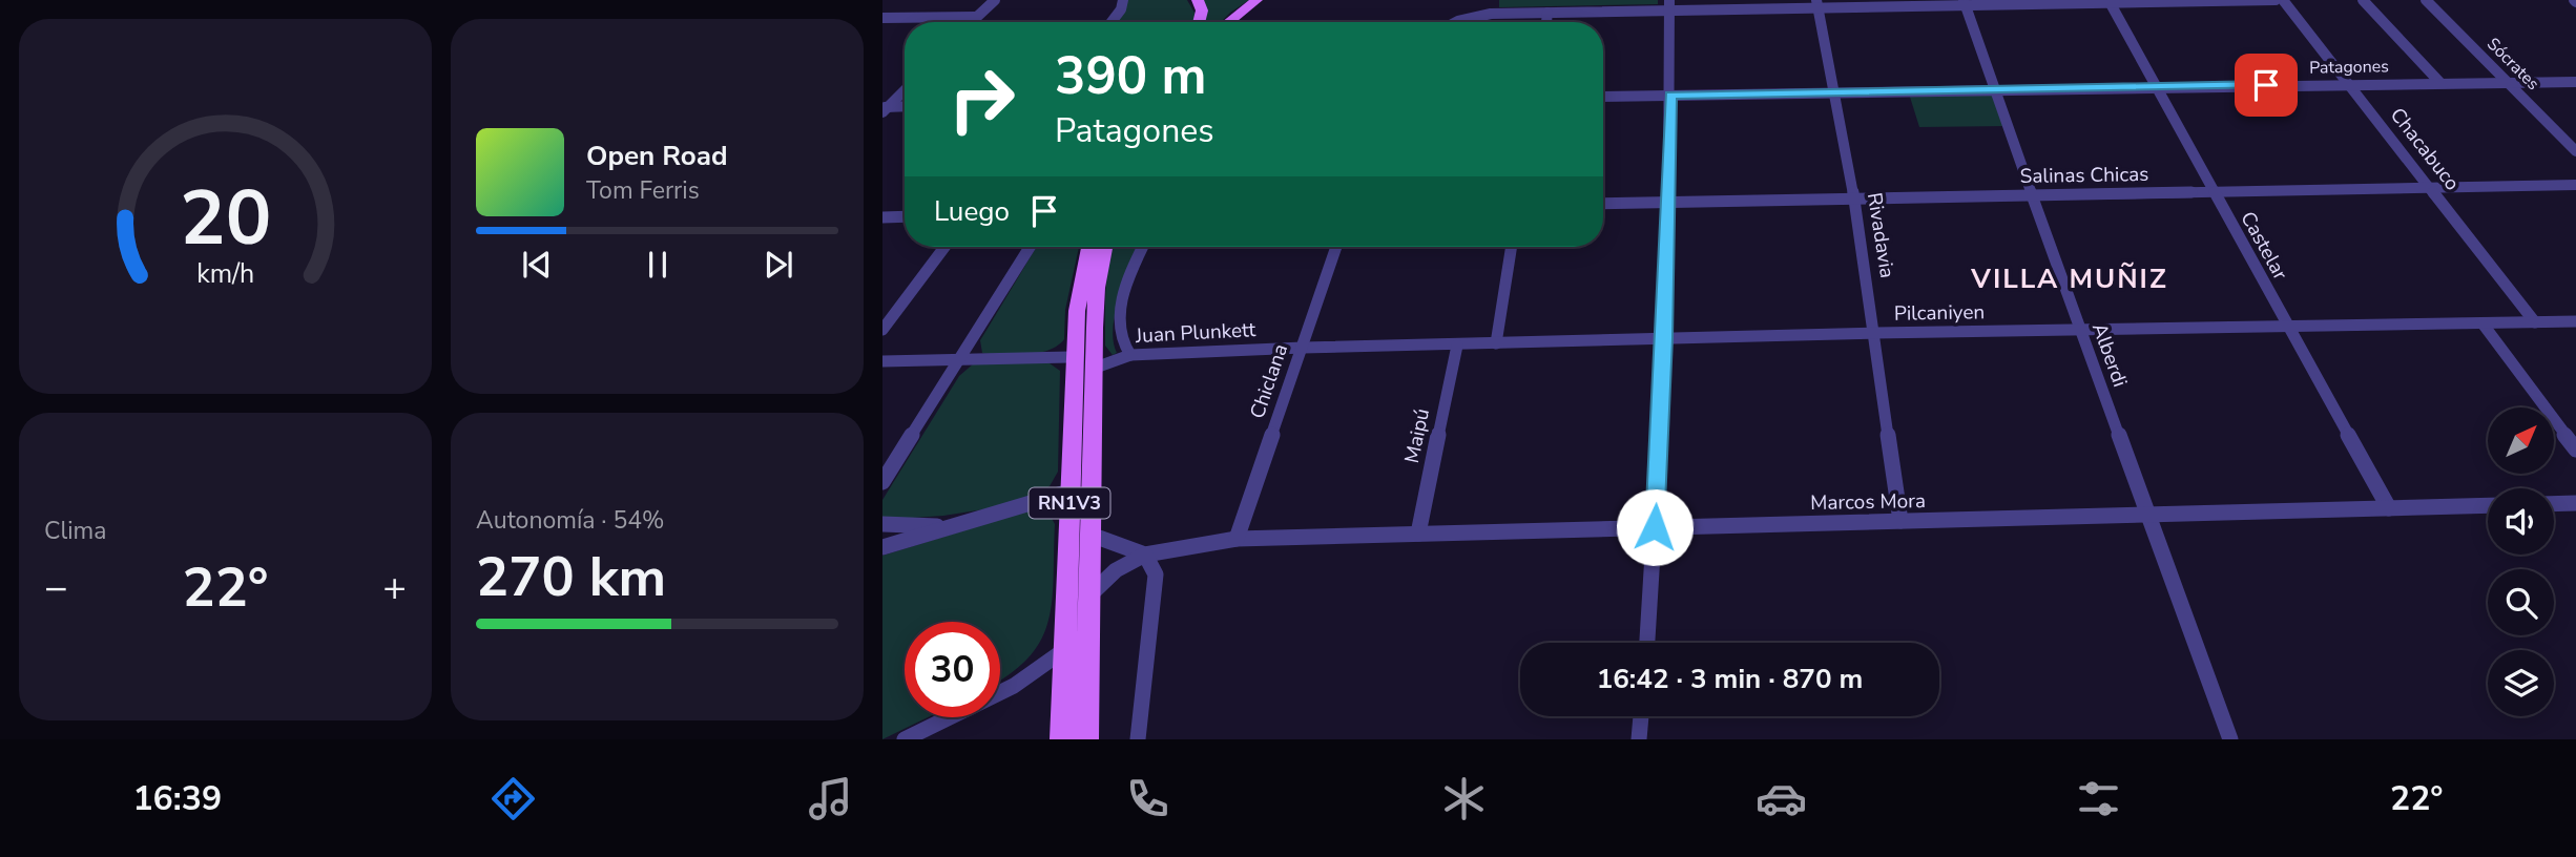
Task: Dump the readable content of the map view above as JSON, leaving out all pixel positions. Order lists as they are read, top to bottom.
{
  "streets": {
    "main road": ["RN1V3"],
    "street": [
      "Sócrates",
      "Patagones",
      "Chacabuco",
      "Salinas Chicas",
      "Rivadavia",
      "Castelar",
      "Pilcaniyen",
      "Juan Plunkett",
      "Alberdi",
      "Chiclana",
      "Maipú",
      "Marcos Mora"
    ]
  },
  "crossings": [
    ["Sócrates", "Patagones"],
    ["Patagones", "Chacabuco"],
    ["Patagones", "Rivadavia"],
    ["Patagones", "Castelar"],
    ["Patagones", "Alberdi"],
    ["Chacabuco", "Salinas Chicas"],
    ["Chacabuco", "Pilcaniyen"],
    ["Salinas Chicas", "Rivadavia"],
    ["Salinas Chicas", "Castelar"],
    ["Salinas Chicas", "Alberdi"],
    ["Rivadavia", "Pilcaniyen"],
    ["Rivadavia", "Marcos Mora"],
    ["Castelar", "Pilcaniyen"],
    ["Castelar", "Marcos Mora"],
    ["Pilcaniyen", "Juan Plunkett"],
    ["Pilcaniyen", "Alberdi"],
    ["Pilcaniyen", "Chiclana"],
    ["Pilcaniyen", "Maipú"],
    ["Juan Plunkett", "Chiclana"],
    ["Juan Plunkett", "RN1V3"],
    ["Alberdi", "Marcos Mora"],
    ["Chiclana", "Marcos Mora"],
    ["Maipú", "Marcos Mora"]
  ],
  "districts": ["VILLA MUÑIZ"],
  "north": "top right",
  "page": {
    "turn": ["390 m", "Patagones"],
    "song": ["Open Road", "Tom Ferris"],
    "then": "Luego",
    "tile": [
      "Clima",
      ["Autonomía · 54%", "270 km"]
    ],
    "heat": ["−", "22°", "+"],
    "limit": "30",
    "trip": "16:42 · 3 min · 870 m",
    "tabs": ["16:39", "22°"],
    "gauge": ["20", "km/h"]
  }
}
